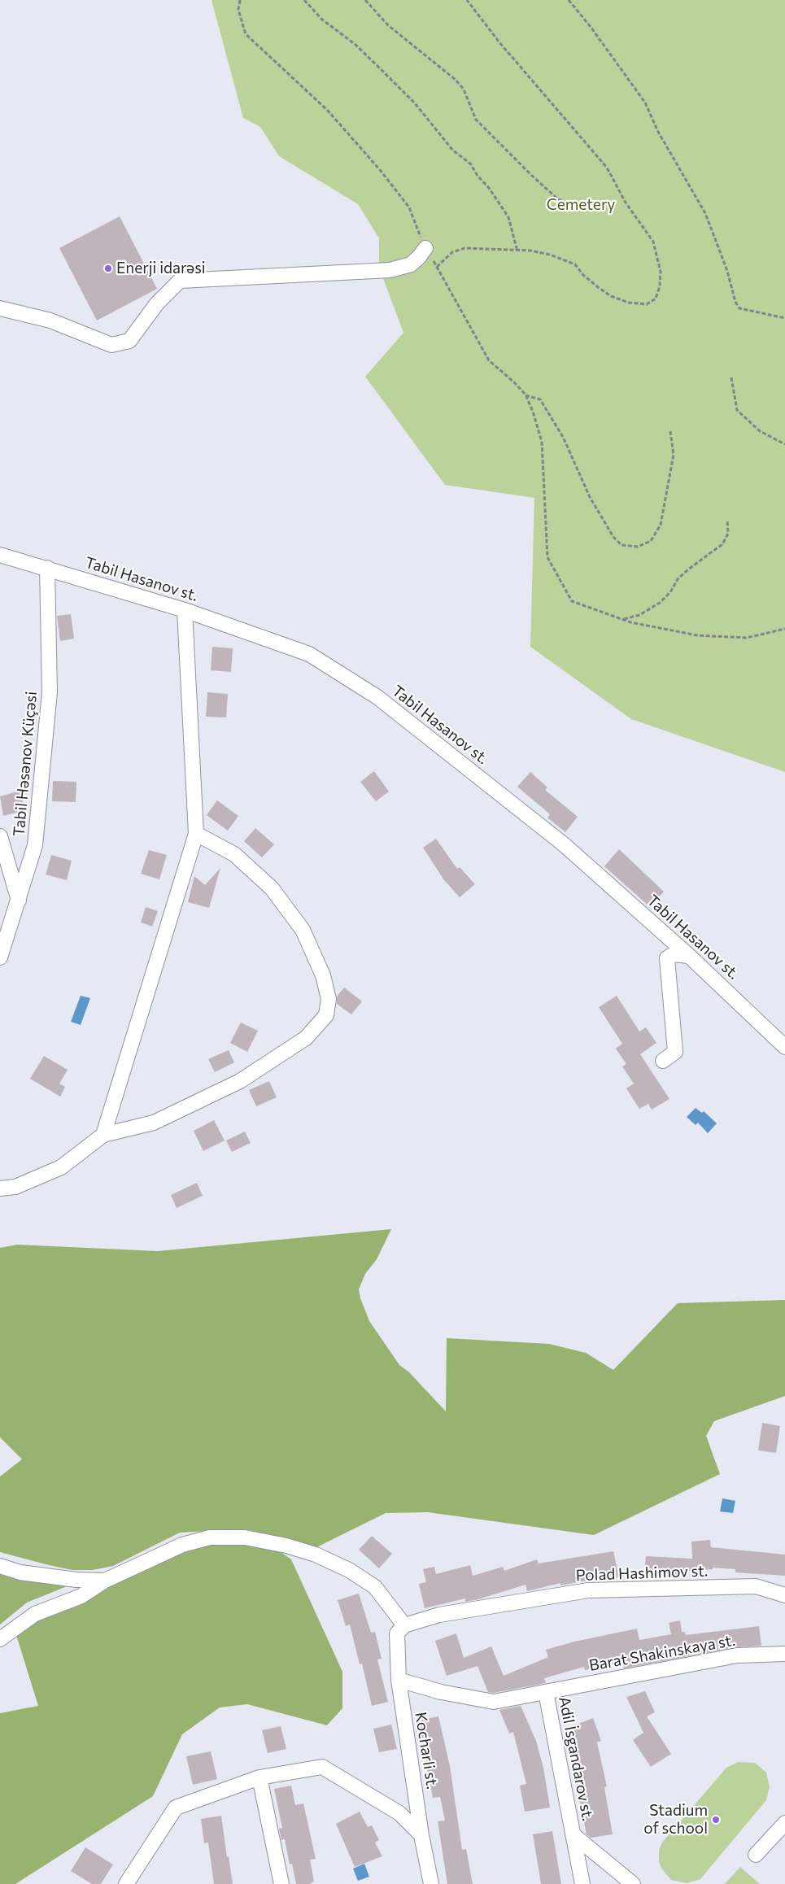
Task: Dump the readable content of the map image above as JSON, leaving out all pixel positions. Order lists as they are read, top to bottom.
{
  "streets": {
    "street": [
      "Tabil Hasanov st.",
      "Tabil Həsənov Küçəsi",
      "Polad Hashimov st.",
      "Barat Shakinskaya st.",
      "Kocharli st.",
      "Adil İsgandarov st."
    ]
  },
  "crossings": [
    ["Tabil Hasanov st.", "Tabil Həsənov Küçəsi"],
    ["Polad Hashimov st.", "Kocharli st."],
    ["Barat Shakinskaya st.", "Adil İsgandarov st."],
    ["Kocharli st.", "Adil İsgandarov st."]
  ],
  "parks": ["Cemetery"],
  "places": ["Enerji idarəsi", "Stadium of school"]
}
